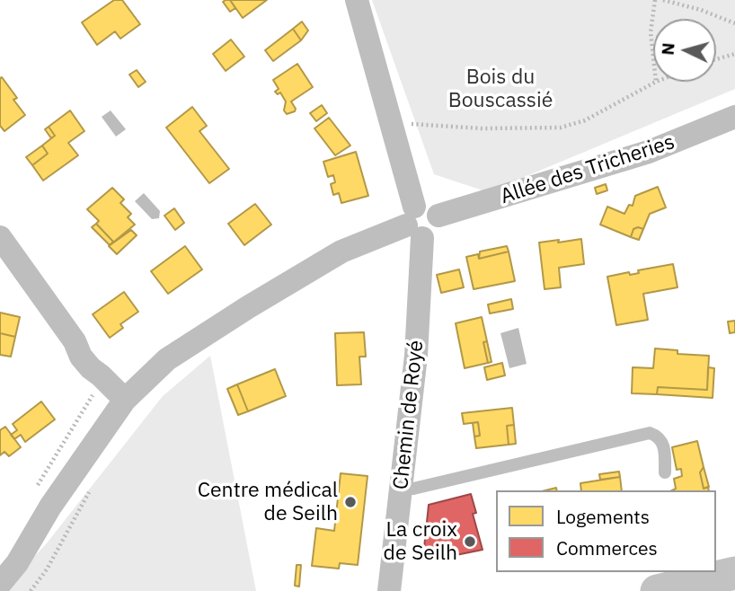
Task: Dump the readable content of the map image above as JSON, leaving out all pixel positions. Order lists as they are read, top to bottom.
{
  "streets": {
    "street": ["Allée des Tricheries", "Chemin de Royé"]
  },
  "crossings": [
    ["Allée des Tricheries", "Chemin de Royé"]
  ],
  "parks": ["Bois du Bouscassié"],
  "places": ["Centre médical de Seilh", "La croix de Seilh"],
  "legend": ["Logements", "Commerces"],
  "north": "left"
}
